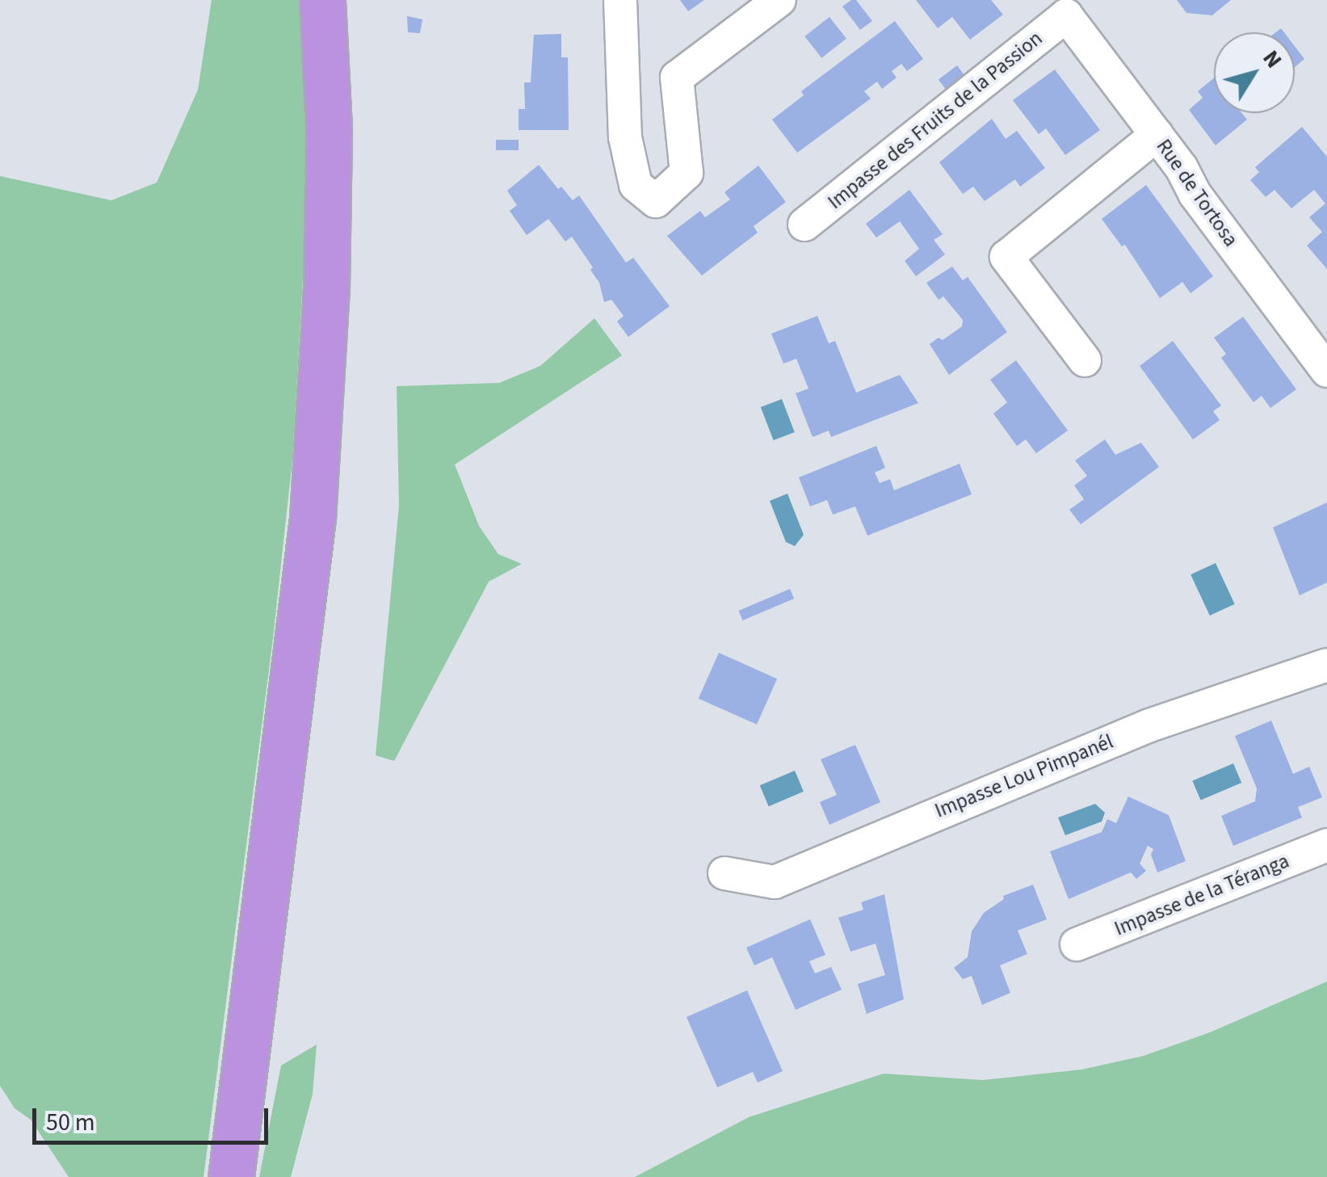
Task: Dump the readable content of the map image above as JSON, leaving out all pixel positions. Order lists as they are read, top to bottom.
{
  "streets": {
    "street": [
      "Impasse des Fruits de la Passion",
      "Rue de Tortosa",
      "Impasse Lou Pimpanél",
      "Impasse de la Téranga"
    ]
  },
  "crossings": [
    ["Impasse des Fruits de la Passion", "Rue de Tortosa"]
  ],
  "scale_bar": "50 m",
  "north": "top right"
}
